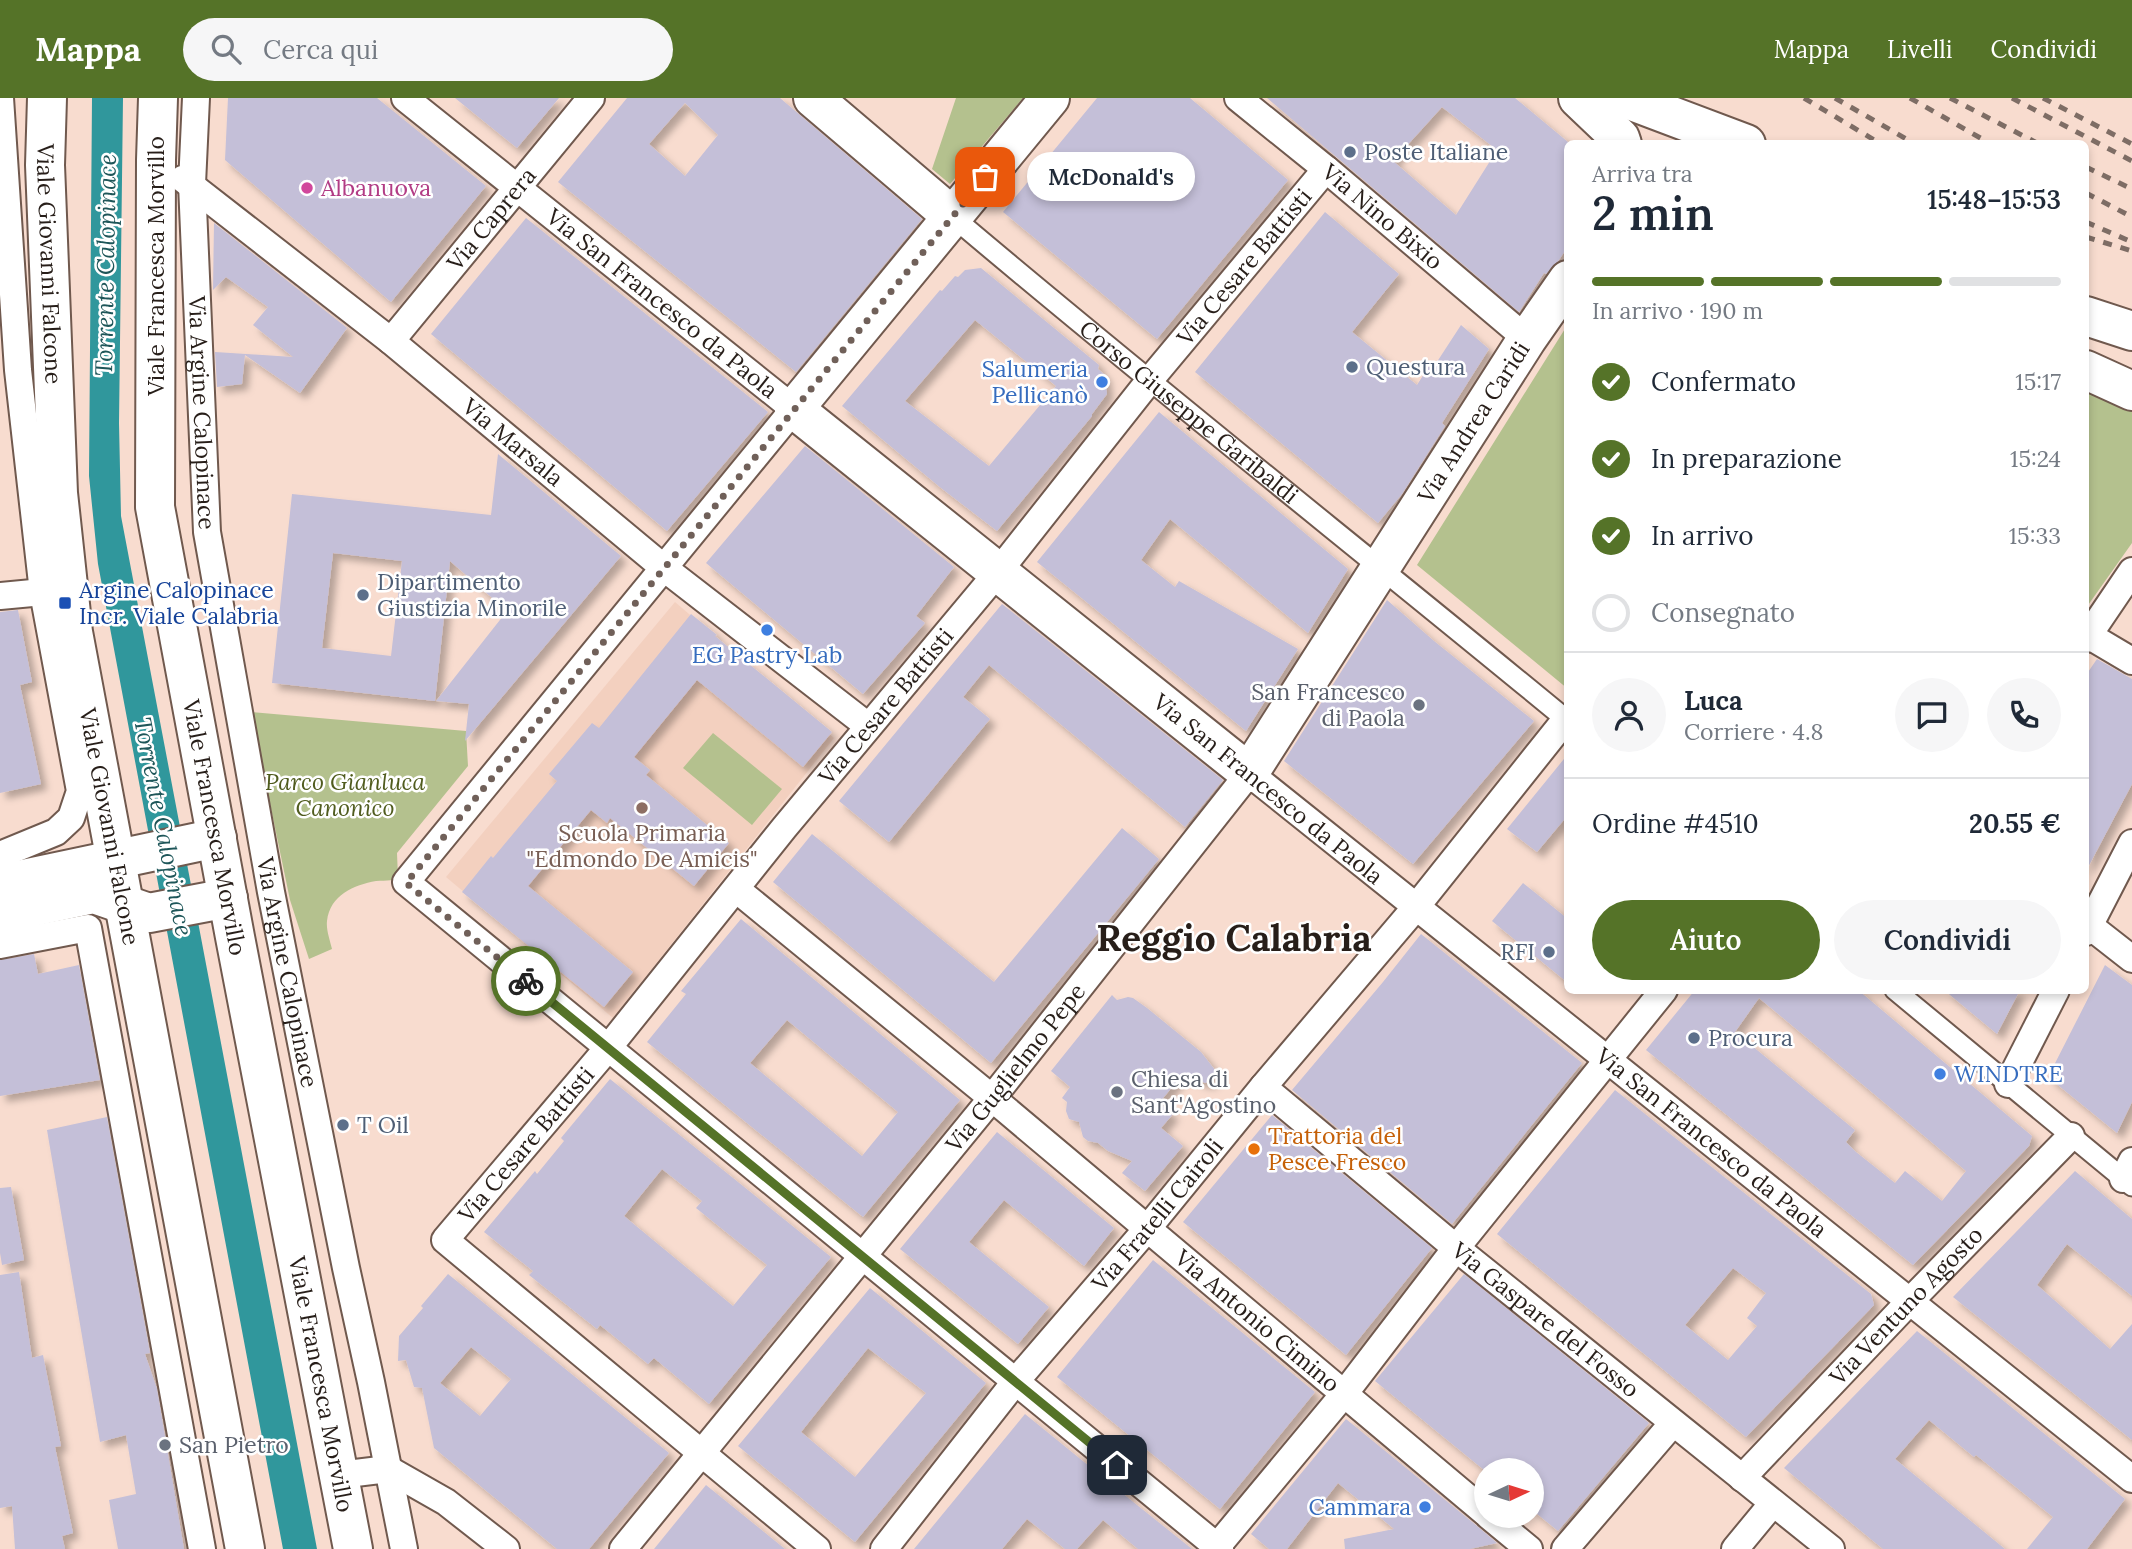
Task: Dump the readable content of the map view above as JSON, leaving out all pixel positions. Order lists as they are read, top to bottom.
{
  "streets": {
    "main road": [
      "Viale Giovanni Falcone",
      "Viale Francesca Morvillo",
      "Via San Francesco da Paola",
      "Corso Giuseppe Garibaldi",
      "Via Andrea Caridi",
      "Via Guglielmo Pepe"
    ],
    "street": [
      "Via Nino Bixio",
      "Via Caprera",
      "Via Cesare Battisti",
      "Via Argine Calopinace",
      "Via Marsala",
      "Via Fratelli Cairoli",
      "Via Ventuno Agosto",
      "Via Gaspare del Fosso",
      "Via Antonio Cimino"
    ]
  },
  "crossings": [
    ["Via Nino Bixio", "Via Cesare Battisti"],
    ["Via Nino Bixio", "Via Andrea Caridi"],
    ["Via Caprera", "Via San Francesco da Paola"],
    ["Via Caprera", "Via Marsala"],
    ["Viale Francesca Morvillo", "Via Marsala"],
    ["Via Cesare Battisti", "Via San Francesco da Paola"],
    ["Via Cesare Battisti", "Corso Giuseppe Garibaldi"],
    ["Via Cesare Battisti", "Via Marsala"],
    ["Via Cesare Battisti", "Via Guglielmo Pepe"],
    ["Via Cesare Battisti", "Via Antonio Cimino"],
    ["Via San Francesco da Paola", "Via Guglielmo Pepe"],
    ["Via San Francesco da Paola", "Via Fratelli Cairoli"],
    ["Via San Francesco da Paola", "Via Ventuno Agosto"],
    ["Corso Giuseppe Garibaldi", "Via Andrea Caridi"],
    ["Corso Giuseppe Garibaldi", "Via Guglielmo Pepe"],
    ["Via Argine Calopinace", "Via Marsala"],
    ["Via Andrea Caridi", "Via Guglielmo Pepe"],
    ["Via Guglielmo Pepe", "Via Antonio Cimino"],
    ["Via Fratelli Cairoli", "Via Gaspare del Fosso"],
    ["Via Fratelli Cairoli", "Via Antonio Cimino"],
    ["Via Ventuno Agosto", "Via Gaspare del Fosso"]
  ],
  "districts": ["Reggio Calabria"],
  "water": ["Torrente Calopinace"],
  "parks": ["Parco Gianluca Canonico"],
  "places": {
    "other": [
      "Poste Italiane",
      "McDonald's",
      "Albanuova",
      "Questura",
      "Salumeria Pellicanò",
      "Dipartimento Giustizia Minorile",
      "EG Pastry Lab",
      "San Francesco di Paola",
      "Scuola Primaria \"Edmondo De Amicis\"",
      "RFI",
      "Procura",
      "WINDTRE",
      "Chiesa di Sant'Agostino",
      "T Oil",
      "Trattoria del Pesce Fresco",
      "San Pietro",
      "Cammara"
    ],
    "transit": ["Argine Calopinace Incr. Viale Calabria"]
  },
  "north": "right",
  "page": {
    "header": "Mappa",
    "search": "Cerca qui",
    "nav": ["Mappa", "Livelli", "Condividi"],
    "heading": ["2 min", "Arriva tra", "15:48–15:53"],
    "panel": [
      "Luca",
      "Corriere · 4.8",
      "Ordine #4510",
      "20.55 €"
    ],
    "bubble": "McDonald's",
    "bar": "In arrivo · 190 m",
    "list": [
      ["Confermato", "15:17"],
      ["In preparazione", "15:24"],
      ["In arrivo", "15:33"],
      "Consegnato"
    ],
    "buttons": ["Aiuto", "Condividi"]
  }
}
